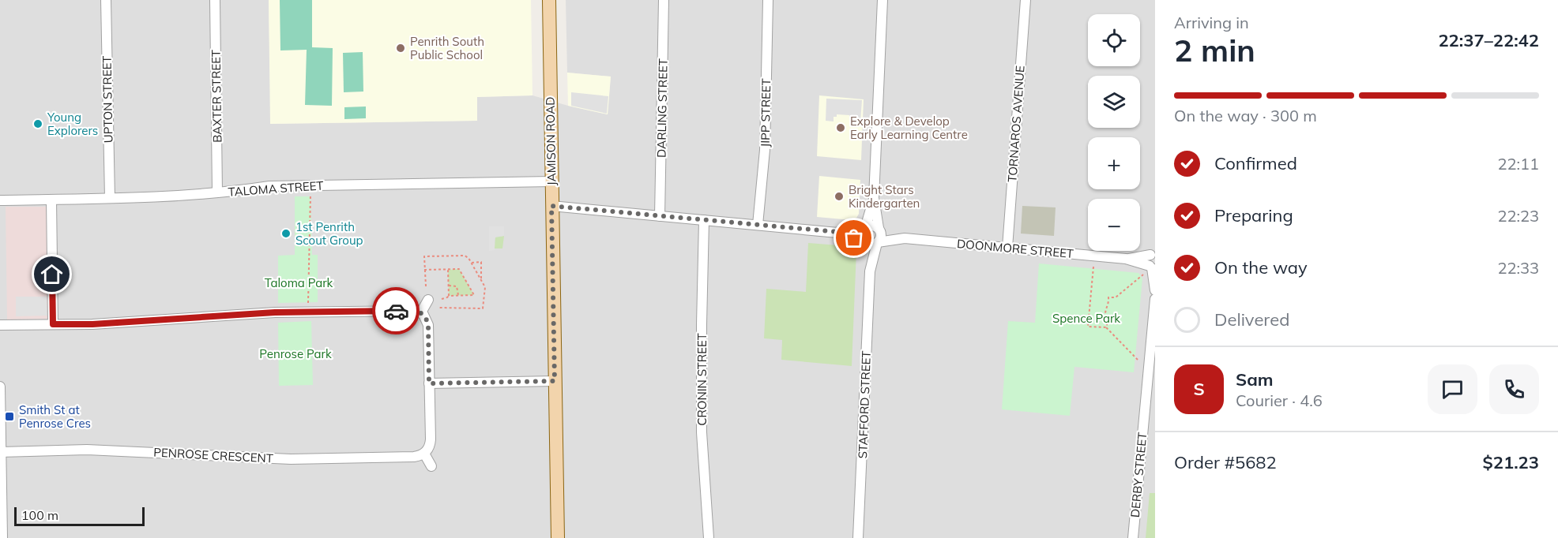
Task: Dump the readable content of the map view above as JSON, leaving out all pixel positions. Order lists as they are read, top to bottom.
{
  "streets": {
    "main road": ["JAMISON ROAD"],
    "street": [
      "BAXTER STREET",
      "UPTON STREET",
      "DARLING STREET",
      "JIPP STREET",
      "TORNAROS AVENUE",
      "TALOMA STREET",
      "DOONMORE STREET",
      "CRONIN STREET",
      "STAFFORD STREET",
      "PENROSE CRESCENT",
      "DERBY STREET"
    ]
  },
  "crossings": [
    ["BAXTER STREET", "TALOMA STREET"],
    ["UPTON STREET", "TALOMA STREET"],
    ["TORNAROS AVENUE", "DOONMORE STREET"],
    ["JAMISON ROAD", "TALOMA STREET"],
    ["DOONMORE STREET", "STAFFORD STREET"]
  ],
  "parks": ["Taloma Park", "Spence Park", "Penrose Park"],
  "places": {
    "other": [
      "Penrith South Public School",
      "Young Explorers",
      "Explore & Develop Early Learning Centre",
      "Bright Stars Kindergarten",
      "1st Penrith Scout Group"
    ],
    "transit": ["Smith St at Penrose Cres"]
  },
  "scale_bar": "100 m",
  "page": {
    "heading": ["2 min", "Arriving in", "22:37–22:42"],
    "panel": [
      "Sam",
      "Courier · 4.6",
      "Order #5682",
      "$21.23"
    ],
    "map_buttons": ["+", "−"],
    "bar": "On the way · 300 m",
    "list": [
      ["Confirmed", "22:11"],
      ["Preparing", "22:23"],
      ["On the way", "22:33"],
      "Delivered"
    ],
    "round": "S",
    "scale": "100 m"
  }
}
